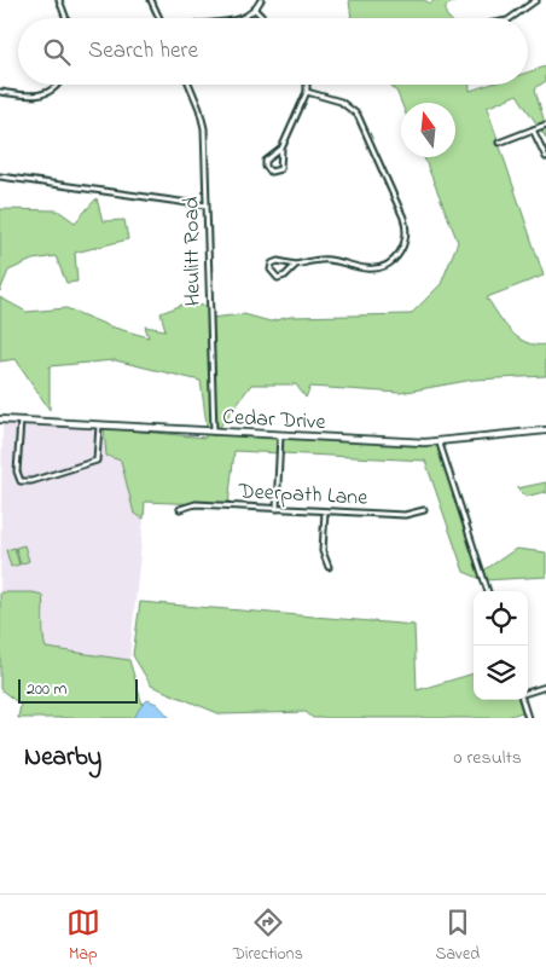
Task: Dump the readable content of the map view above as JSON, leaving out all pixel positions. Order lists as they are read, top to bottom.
{
  "streets": {
    "street": ["Heulitt Road", "Cedar Drive", "Deerpath Lane"]
  },
  "crossings": [
    ["Heulitt Road", "Cedar Drive"]
  ],
  "scale_bar": "200 m",
  "north": "top",
  "page": {
    "search": "Search here",
    "scale": "200 m",
    "heading": ["Nearby", "0 results"],
    "nav": ["Map", "Directions", "Saved"]
  }
}
